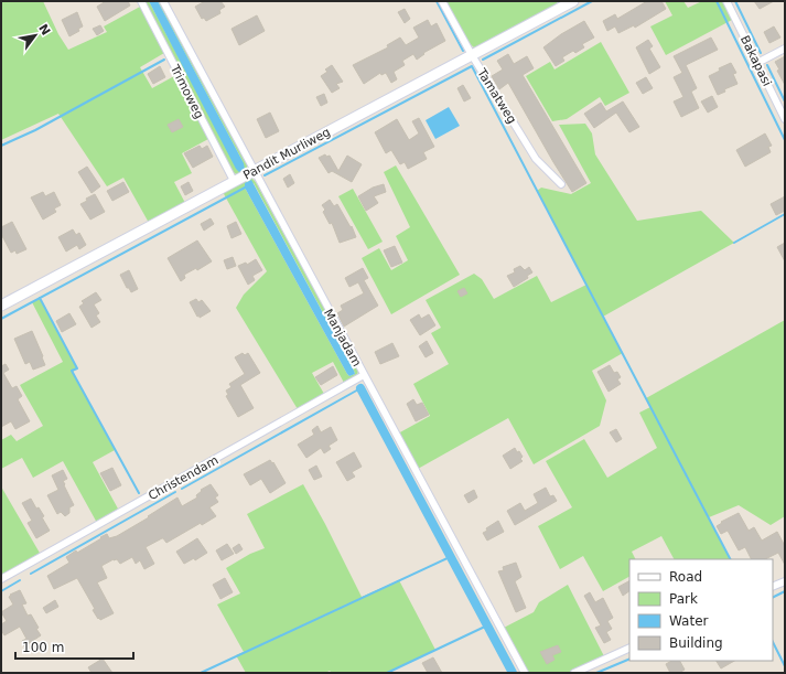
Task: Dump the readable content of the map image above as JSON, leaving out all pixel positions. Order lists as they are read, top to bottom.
{
  "streets": {
    "street": [
      "Bakapasi",
      "Trimoweg",
      "Tamatweg",
      "Pandit Murliweg",
      "Manjadam",
      "Christendam"
    ]
  },
  "crossings": [
    ["Trimoweg", "Pandit Murliweg"],
    ["Tamatweg", "Pandit Murliweg"],
    ["Pandit Murliweg", "Manjadam"],
    ["Manjadam", "Christendam"]
  ],
  "legend": [
    "Road",
    "Park",
    "Water",
    "Building"
  ],
  "scale_bar": "100 m",
  "north": "top right"
}
